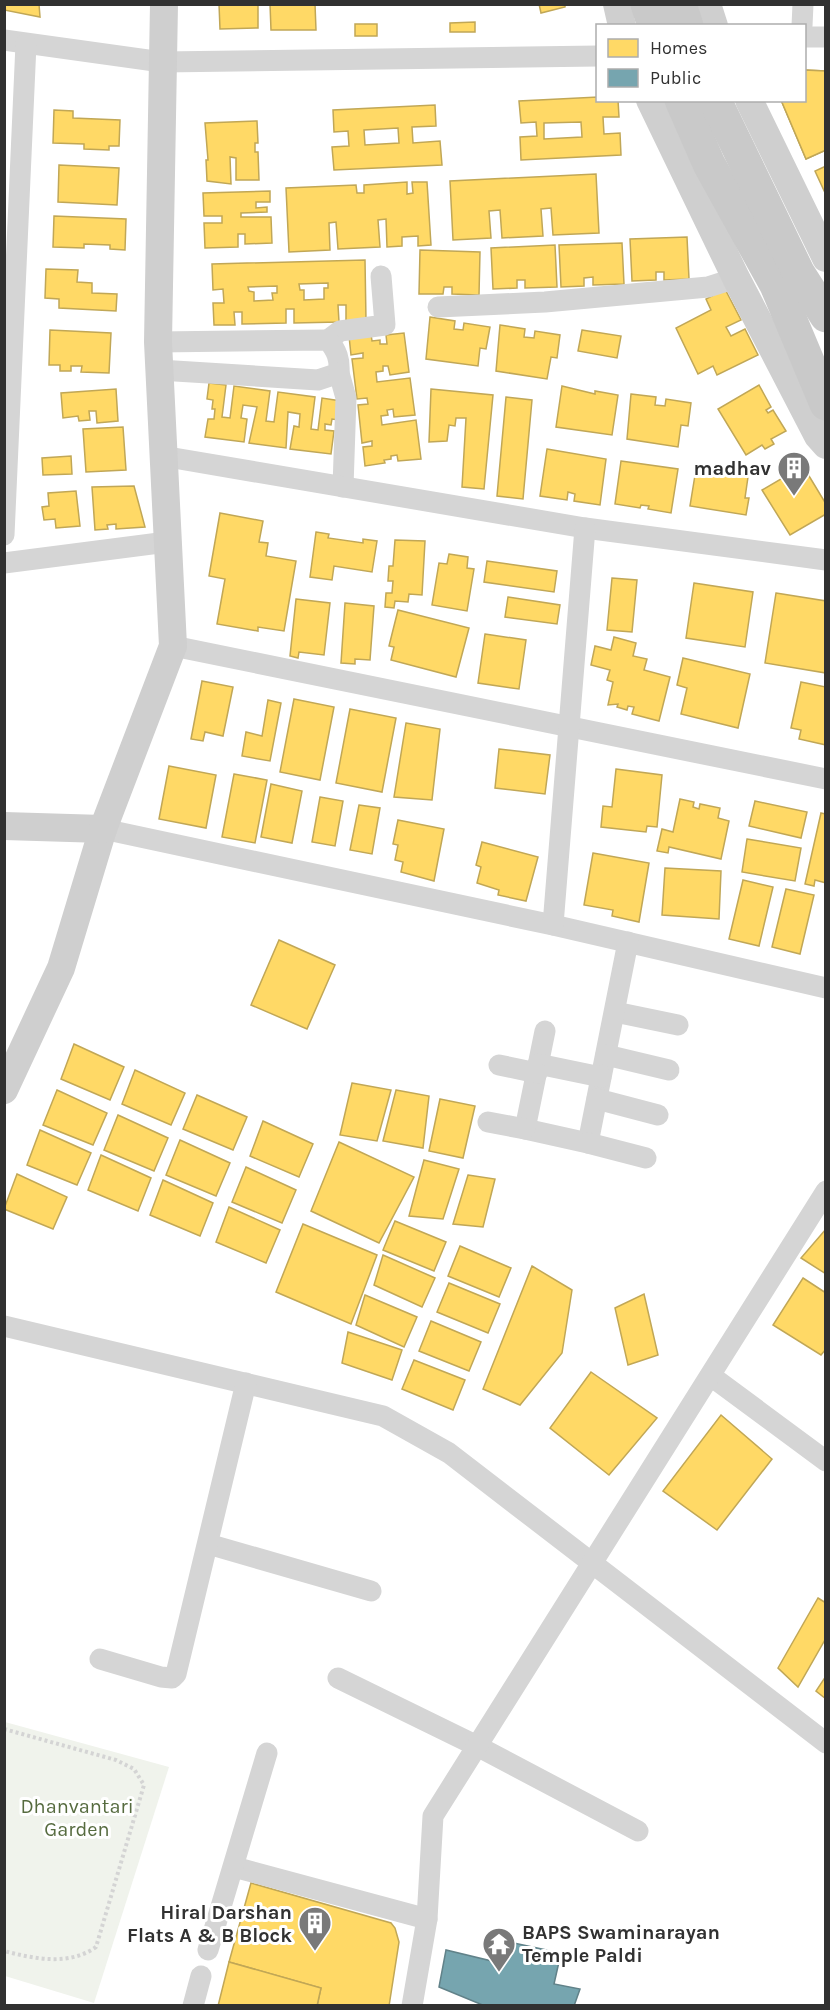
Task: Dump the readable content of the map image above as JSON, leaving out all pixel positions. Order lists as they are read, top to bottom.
{
  "parks": ["Dhanvantari Garden"],
  "places": {
    "building": ["madhav", "Hiral Darshan Flats A & B Block"],
    "temple": ["BAPS Swaminarayan Temple Paldi"]
  },
  "legend": ["Homes", "Public"]
}
